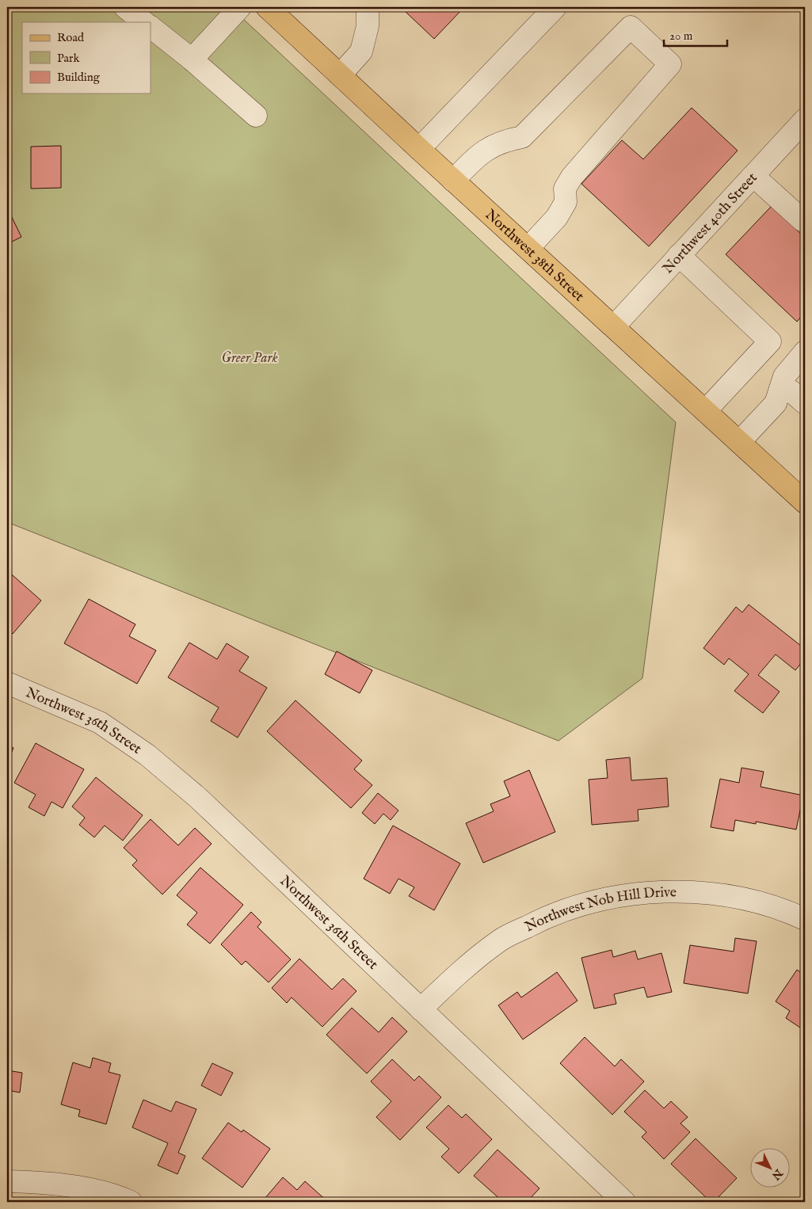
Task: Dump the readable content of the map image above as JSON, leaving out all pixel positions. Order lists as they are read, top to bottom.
{
  "streets": {
    "main road": ["Northwest 38th Street"],
    "street": ["Northwest 40th Street", "Northwest 36th Street", "Northwest Nob Hill Drive"]
  },
  "crossings": [
    ["Northwest 40th Street", "Northwest 38th Street"],
    ["Northwest 36th Street", "Northwest Nob Hill Drive"]
  ],
  "parks": ["Greer Park"],
  "legend": ["Road", "Park", "Building"],
  "scale_bar": "20 m",
  "north": "bottom right"
}
